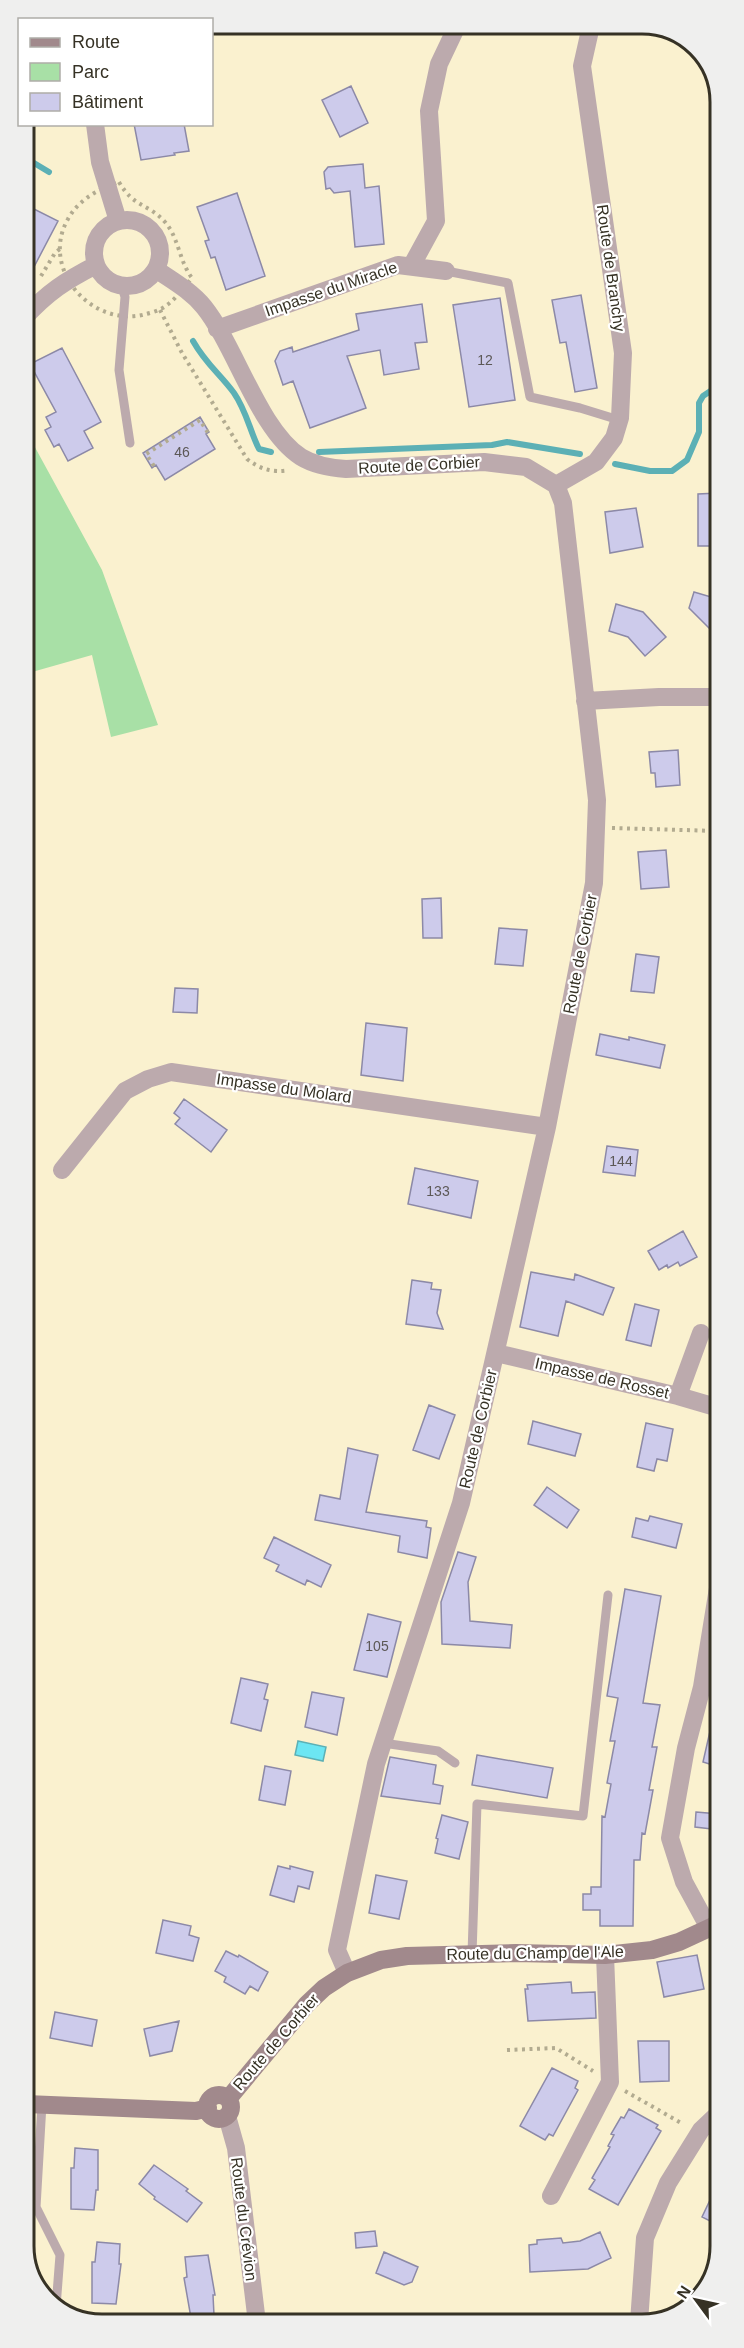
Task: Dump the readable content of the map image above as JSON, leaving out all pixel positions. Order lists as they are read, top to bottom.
{
  "streets": {
    "street": [
      "Route de Branchy",
      "Impasse du Miracle",
      "Route de Corbier",
      "Impasse du Molard",
      "Impasse de Rosset",
      "Route du Champ de l'Ale",
      "Route du Crévion"
    ]
  },
  "crossings": [
    ["Route de Branchy", "Route de Corbier"],
    ["Impasse du Miracle", "Route de Corbier"],
    ["Route de Corbier", "Impasse du Molard"],
    ["Route de Corbier", "Impasse de Rosset"],
    ["Route de Corbier", "Route du Champ de l'Ale"],
    ["Route de Corbier", "Route du Crévion"]
  ],
  "house_numbers": [
    "12",
    "46",
    "144",
    "133",
    "105"
  ],
  "legend": ["Route", "Parc", "Bâtiment"],
  "north": "top left"
}
